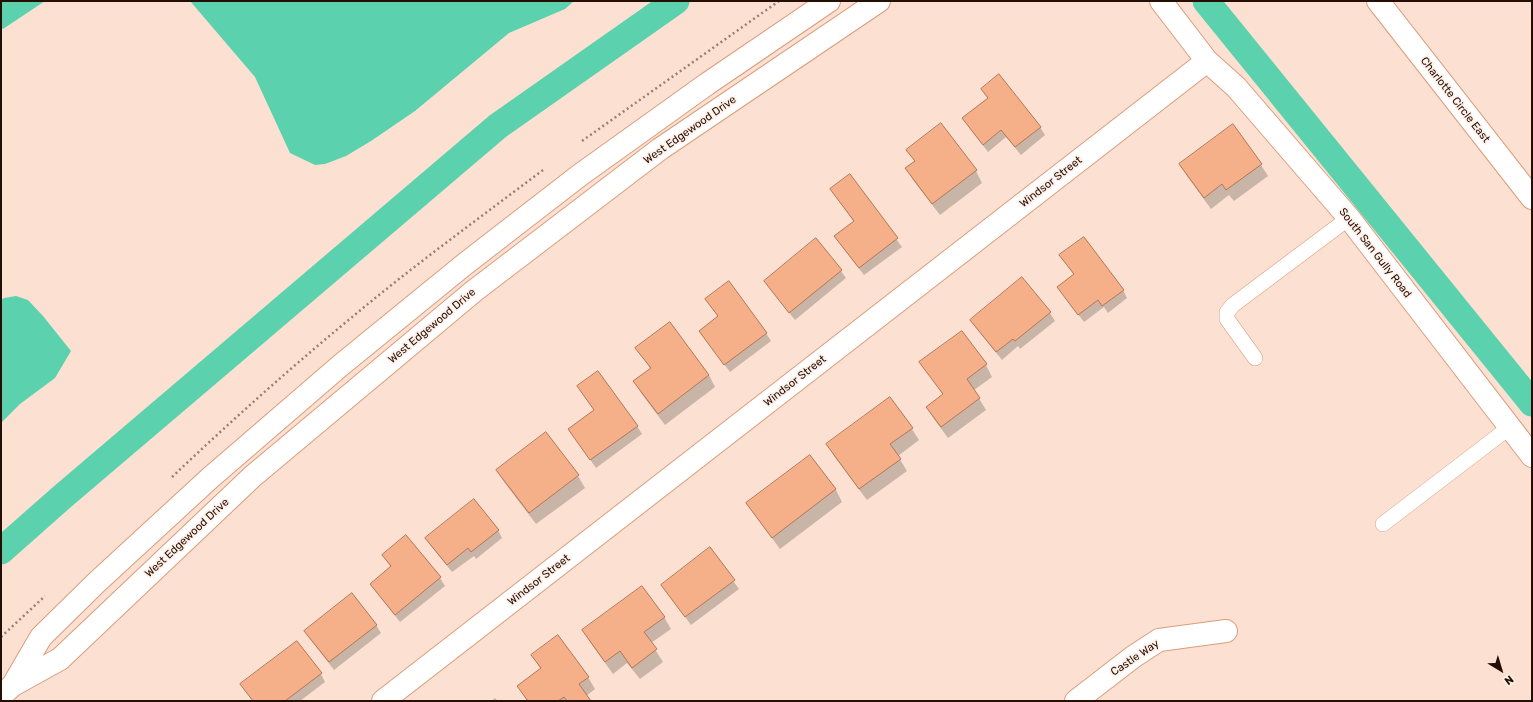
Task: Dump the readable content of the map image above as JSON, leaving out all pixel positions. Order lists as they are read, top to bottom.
{
  "streets": {
    "street": [
      "Charlotte Circle East",
      "West Edgewood Drive",
      "Windsor Street",
      "South San Gully Road",
      "Castle Way"
    ]
  },
  "crossings": [
    ["Windsor Street", "South San Gully Road"]
  ],
  "north": "bottom right"
}
